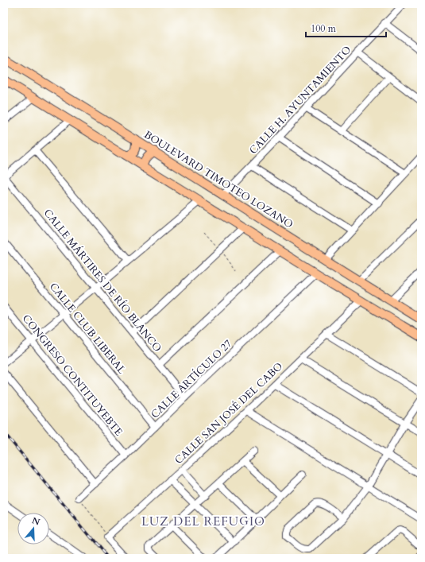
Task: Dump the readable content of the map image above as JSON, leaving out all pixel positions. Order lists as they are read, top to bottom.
{
  "streets": {
    "main road": ["BOULEVARD TIMOTEO LOZANO"],
    "street": [
      "CALLE H. AYUNTAMIENTO",
      "CALLE MÁRTIRES DE RÍO BLANCO",
      "CALLE CLUB LIBERAL",
      "CONGRESO CONTITUYEBTE",
      "CALLE ARTÍCULO 27",
      "CALLE SAN JOSÉ DEL CABO"
    ]
  },
  "crossings": [
    ["CALLE H. AYUNTAMIENTO", "BOULEVARD TIMOTEO LOZANO"],
    ["CALLE MÁRTIRES DE RÍO BLANCO", "CALLE ARTÍCULO 27"],
    ["CALLE CLUB LIBERAL", "CALLE ARTÍCULO 27"],
    ["CONGRESO CONTITUYEBTE", "CALLE ARTÍCULO 27"]
  ],
  "districts": ["LUZ DEL REFUGIO"],
  "scale_bar": "100 m",
  "north": "top"
}
